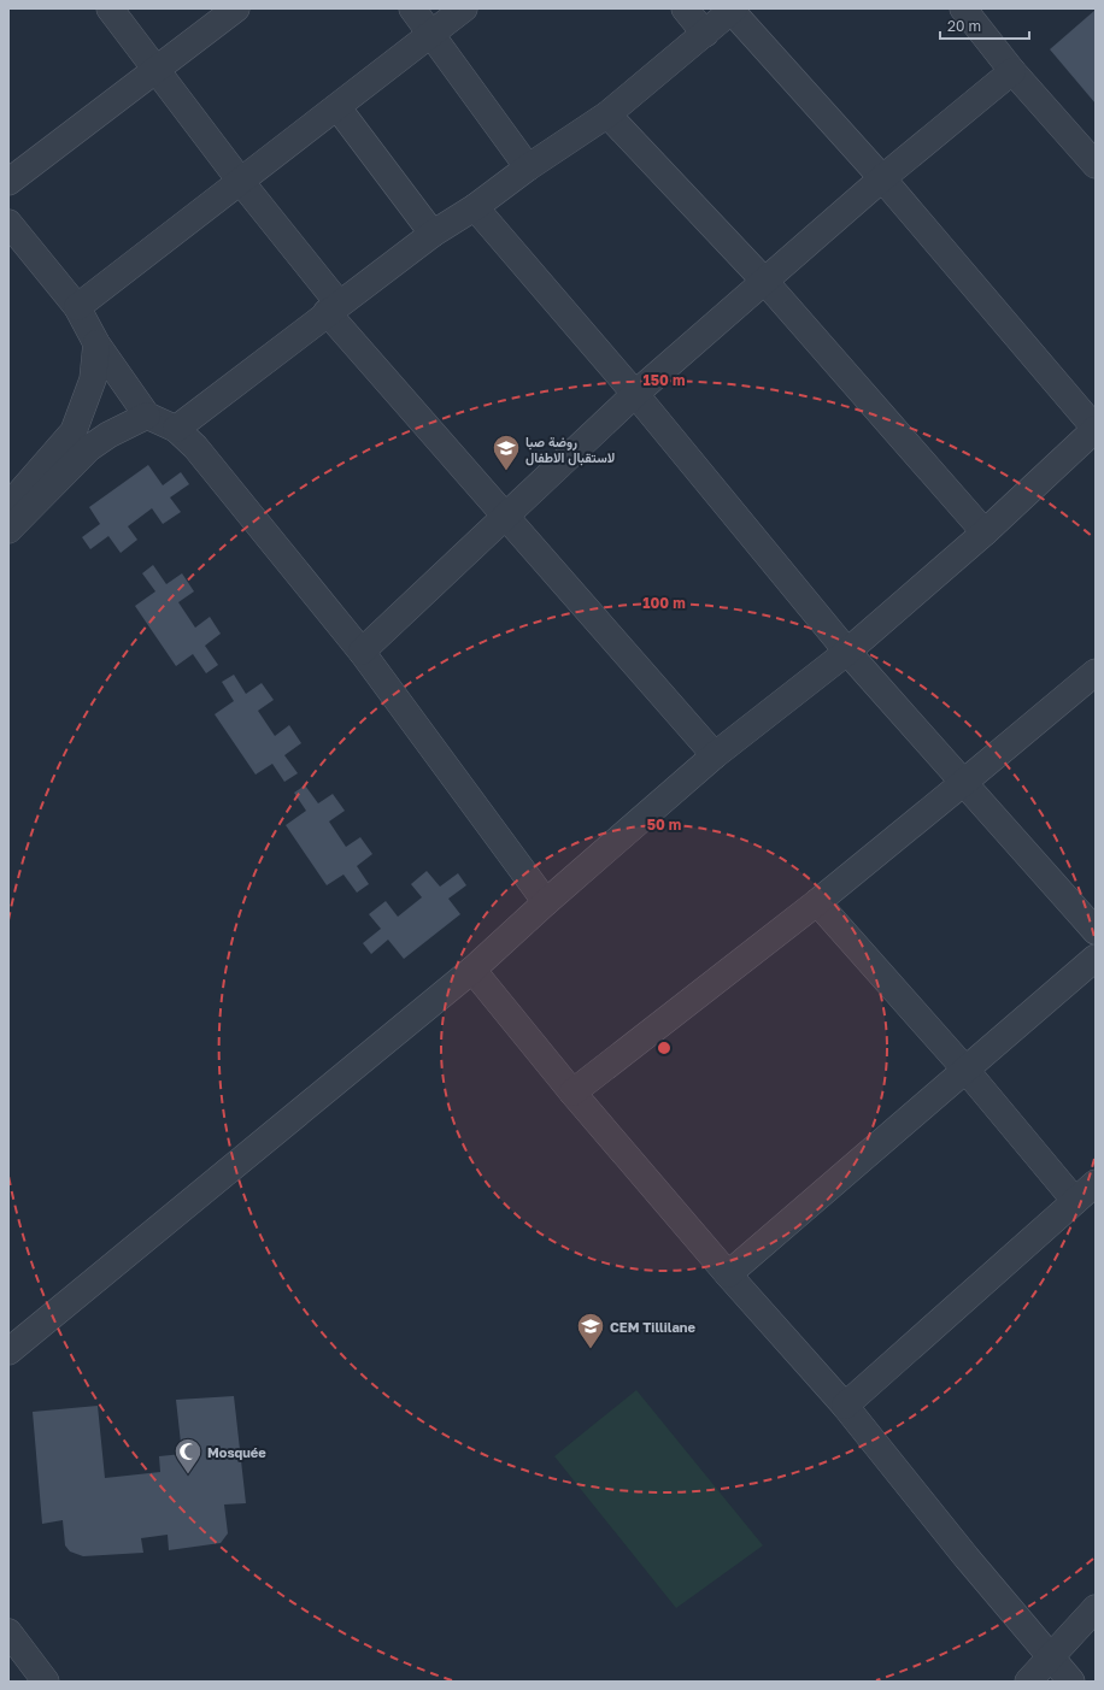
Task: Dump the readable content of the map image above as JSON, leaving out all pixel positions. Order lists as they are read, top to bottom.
{
  "places": {
    "school or university": ["روضة صبا لاستقبال الاطفال", "CEM Tillilane"],
    "mosque": ["Mosquée"]
  },
  "scale_bar": "20 m",
  "rings": ["150 m", "100 m", "50 m"]
}
